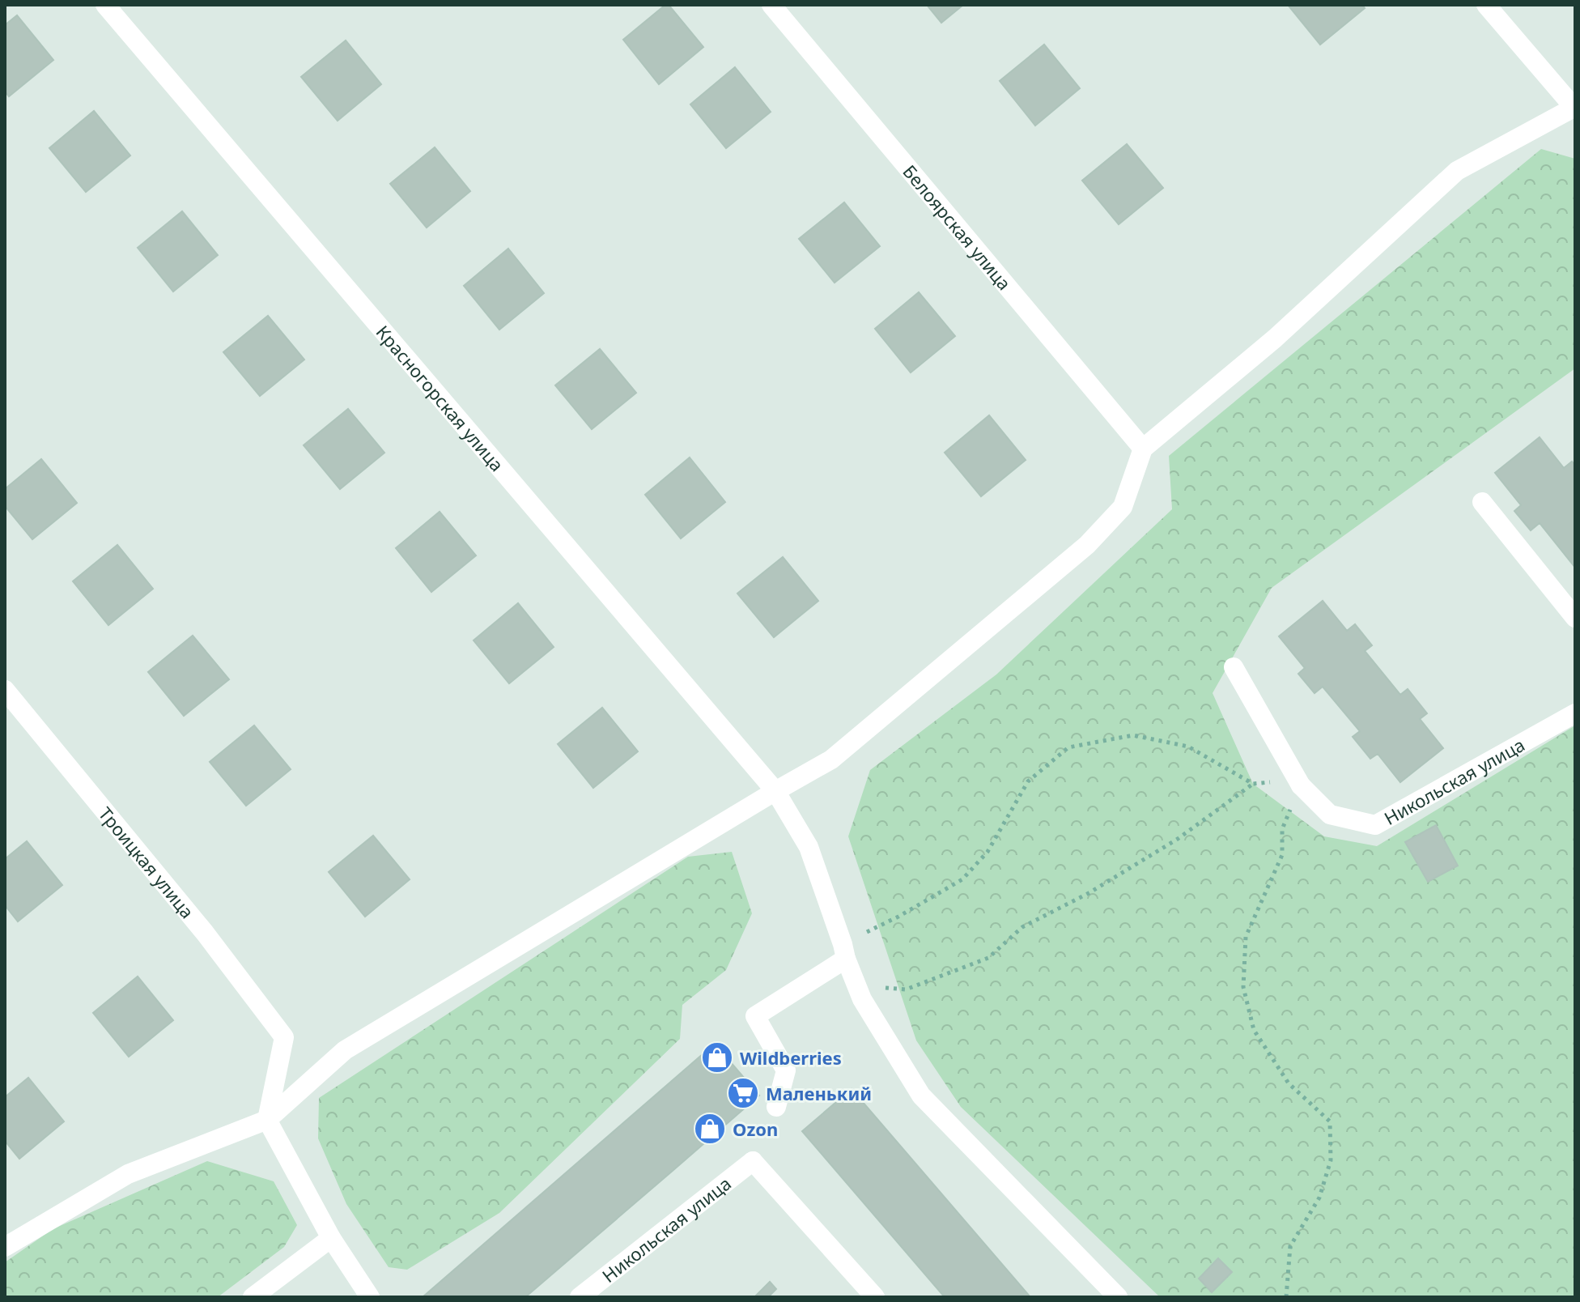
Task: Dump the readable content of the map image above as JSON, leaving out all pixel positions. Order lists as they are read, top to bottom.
{
  "streets": {
    "street": [
      "Белоярская улица",
      "Красногорская улица",
      "Никольская улица",
      "Троицкая улица"
    ]
  },
  "places": {
    "shop": ["Wildberries", "Ozon"],
    "supermarket": ["Маленький"]
  }
}
